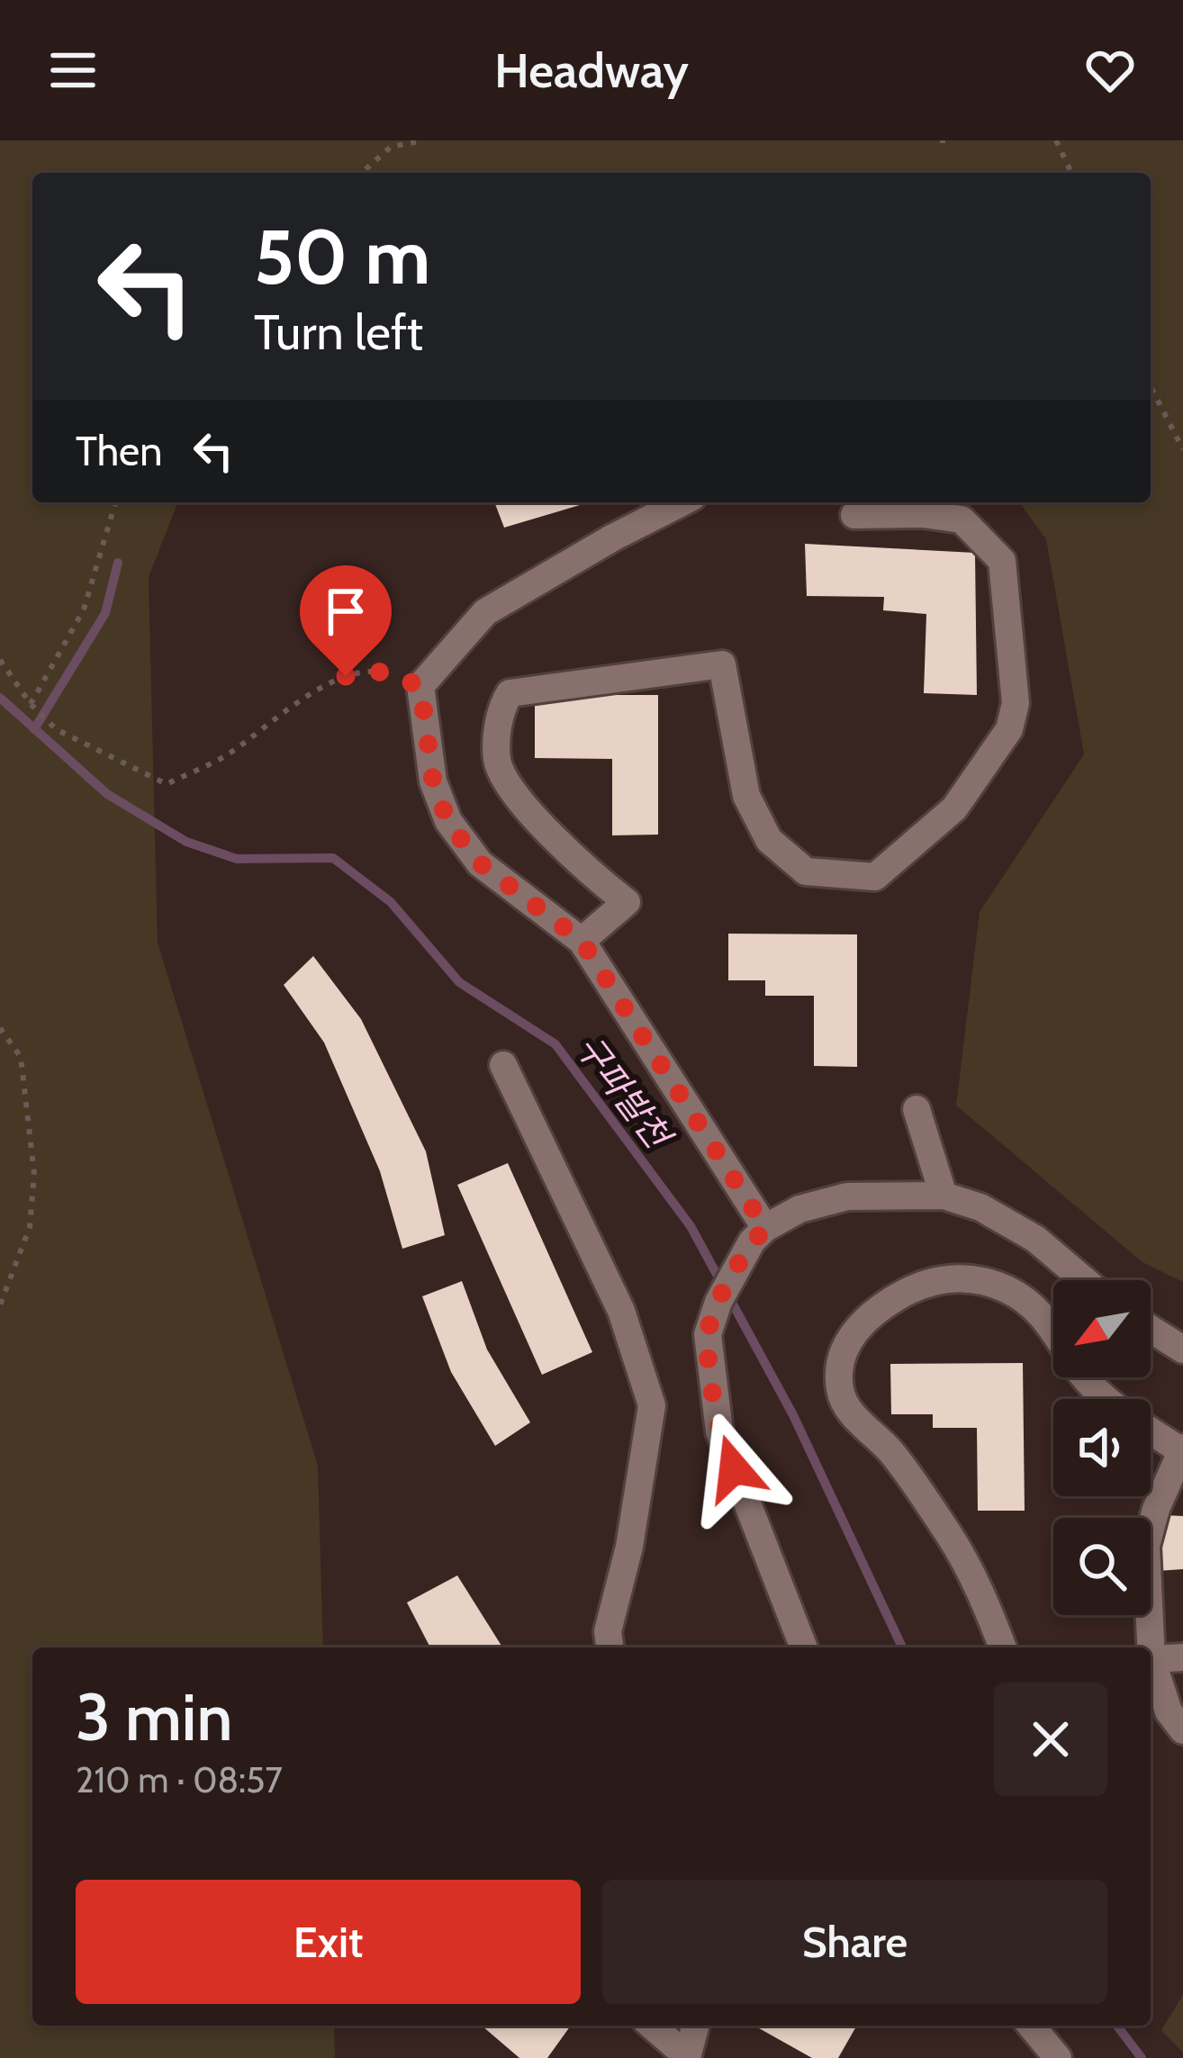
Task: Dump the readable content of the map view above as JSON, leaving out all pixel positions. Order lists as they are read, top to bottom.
{
  "water": ["구파발천"],
  "north": "bottom left",
  "page": {
    "header": "Headway",
    "turn": ["50 m", "Turn left"],
    "then": "Then",
    "heading": ["3 min", "210 m · 08:57"],
    "buttons": ["Exit", "Share"]
  }
}
